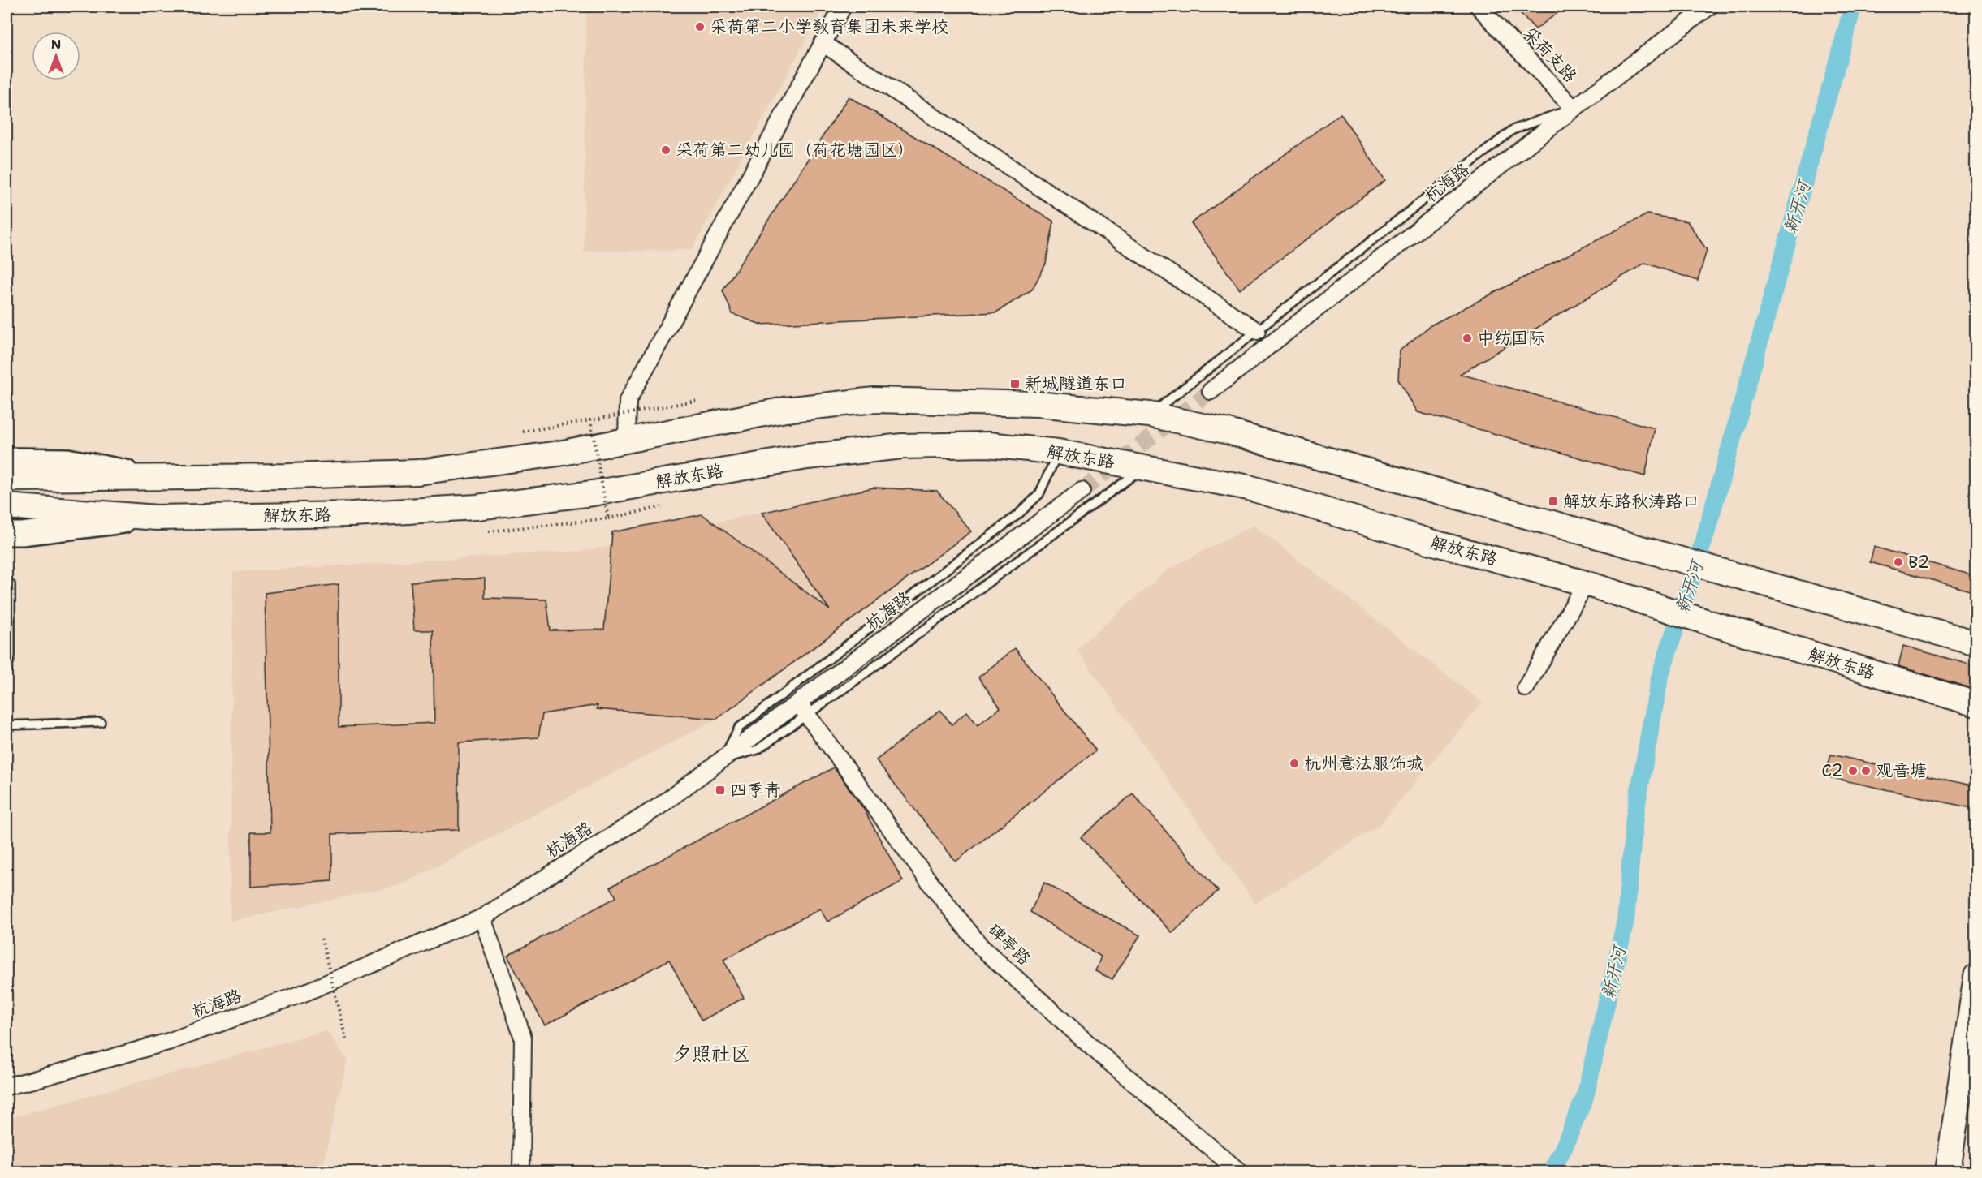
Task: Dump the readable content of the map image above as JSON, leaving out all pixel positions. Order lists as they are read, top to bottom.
{
  "streets": {
    "main road": ["解放东路"],
    "street": ["采荷支路", "杭海路", "碑亭路"]
  },
  "crossings": [
    ["采荷支路", "杭海路"],
    ["杭海路", "碑亭路"]
  ],
  "districts": ["夕照社区"],
  "water": ["新开河"],
  "places": {
    "other": [
      "采荷第二小学教育集团未来学校",
      "采荷第二幼儿园（荷花塘园区）",
      "中纺国际",
      "B2",
      "杭州意法服饰城",
      "C2",
      "观音塘"
    ],
    "transit": ["新城隧道东口", "解放东路秋涛路口", "四季青"]
  },
  "north": "top"
}
